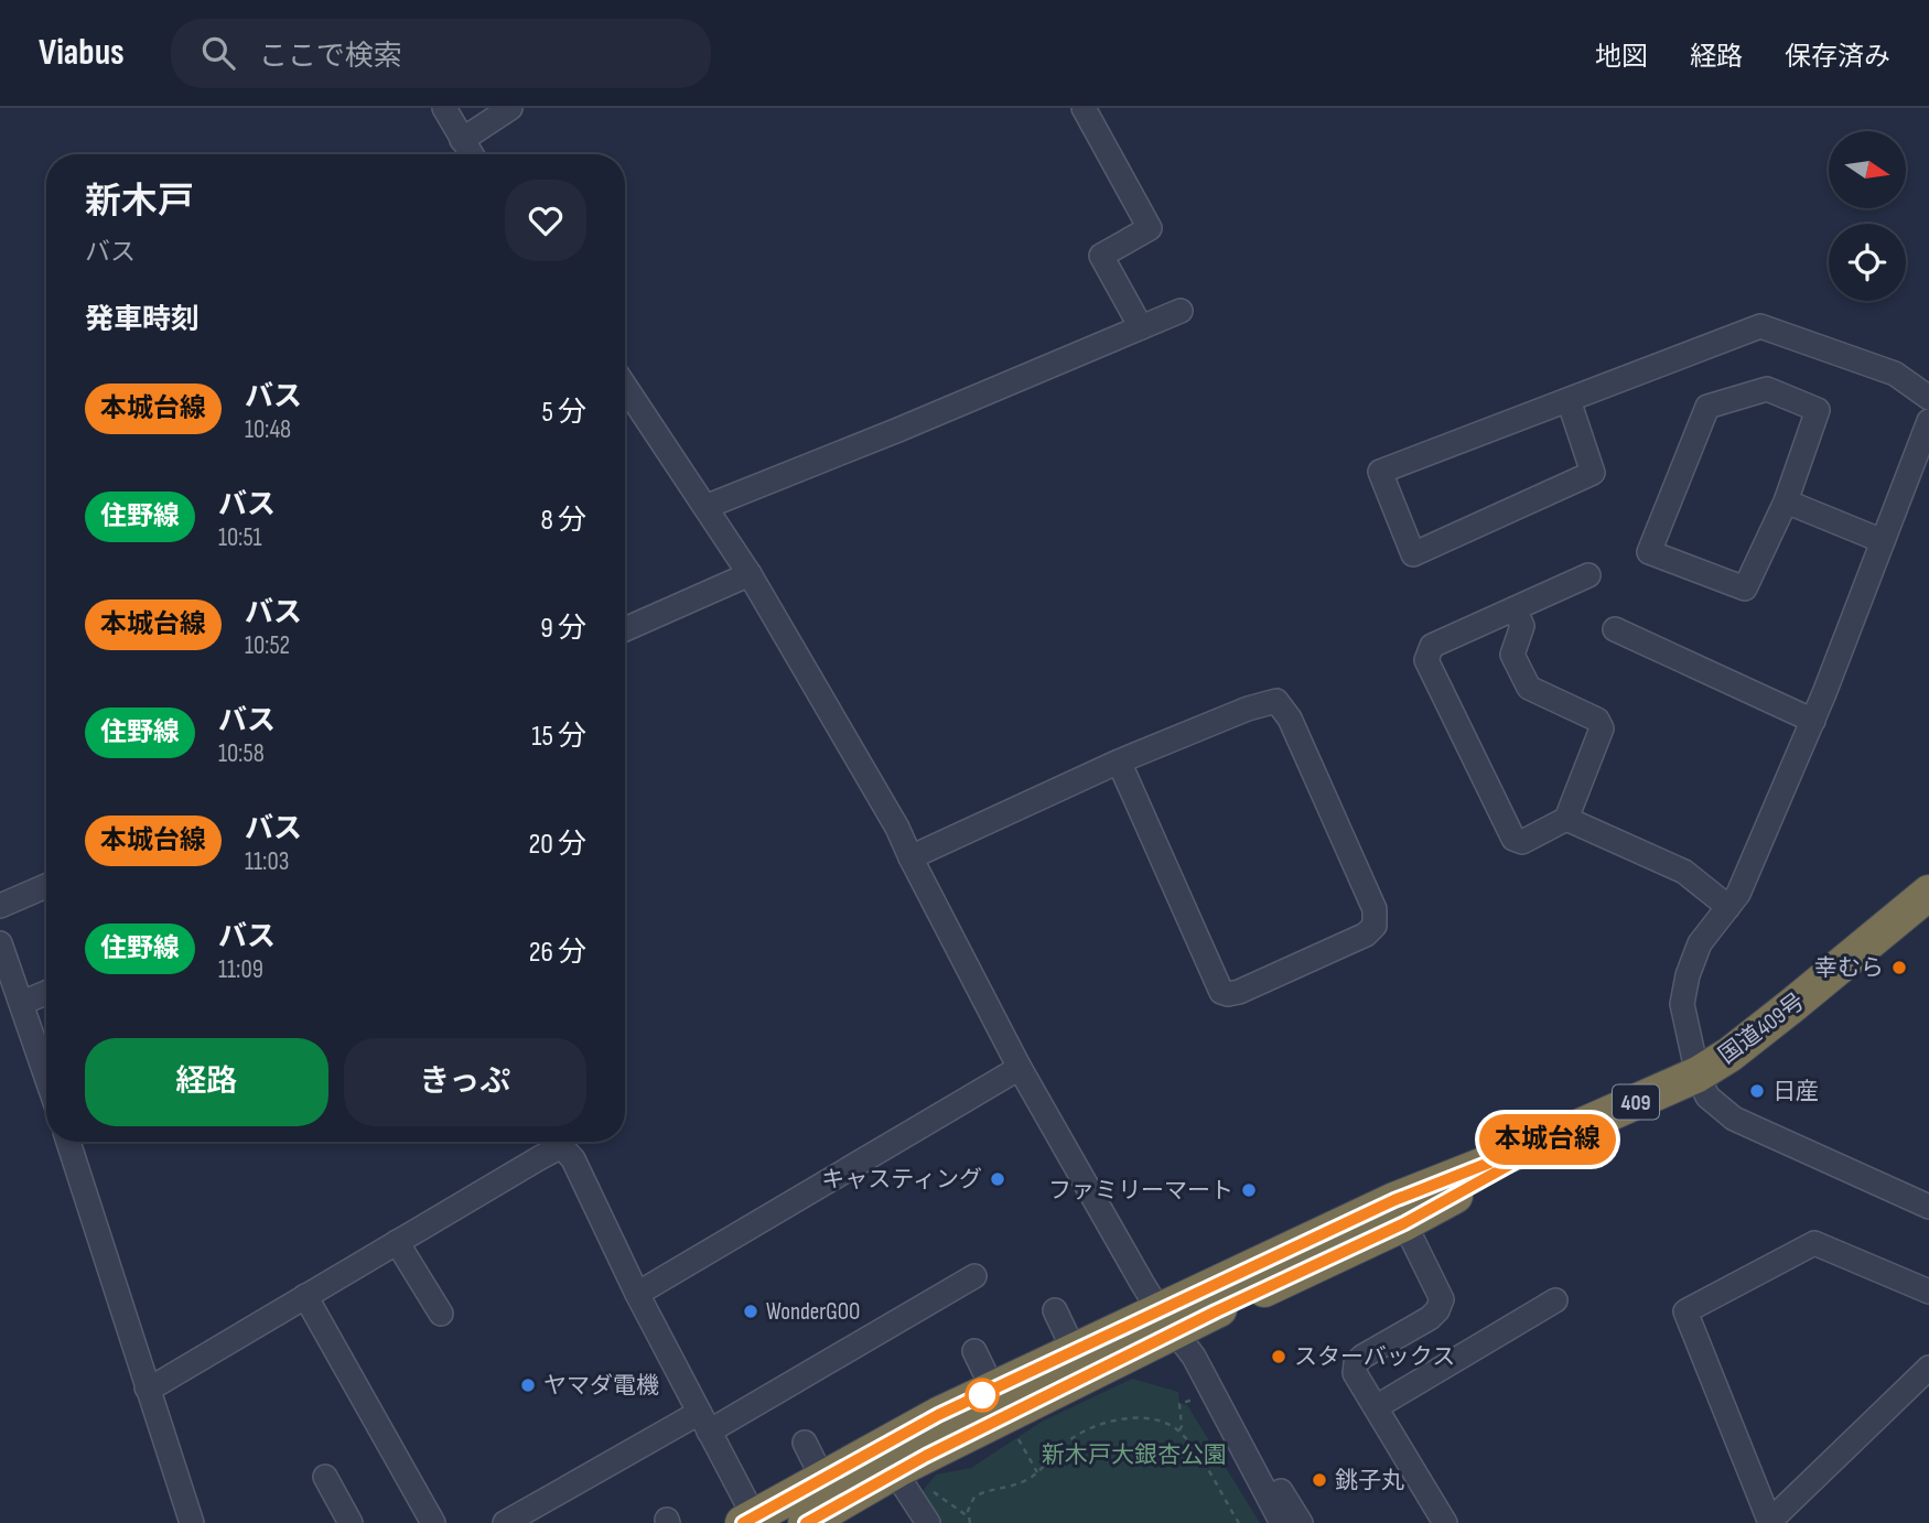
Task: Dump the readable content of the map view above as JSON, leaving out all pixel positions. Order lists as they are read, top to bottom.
{
  "streets": {
    "highway": ["国道409号", "409"]
  },
  "parks": ["新木戸大銀杏公園"],
  "places": [
    "幸むら",
    "日産",
    "キャスティング",
    "ファミリーマート",
    "WonderGOO",
    "スターバックス",
    "ヤマダ電機",
    "銚子丸"
  ],
  "lines": ["bus line 本城台線"],
  "north": "right",
  "page": {
    "header": "Viabus",
    "search": "ここで検索",
    "nav": ["地図", "経路", "保存済み"],
    "on_map": "本城台線",
    "heading": [
      ["新木戸", "バス"],
      "発車時刻"
    ],
    "list": [
      {
        "mark": "本城台線",
        "name": "バス",
        "note": "10:48",
        "value": "5 分"
      },
      {
        "mark": "住野線",
        "name": "バス",
        "note": "10:51",
        "value": "8 分"
      },
      {
        "mark": "本城台線",
        "name": "バス",
        "note": "10:52",
        "value": "9 分"
      },
      {
        "mark": "住野線",
        "name": "バス",
        "note": "10:58",
        "value": "15 分"
      },
      {
        "mark": "本城台線",
        "name": "バス",
        "note": "11:03",
        "value": "20 分"
      },
      {
        "mark": "住野線",
        "name": "バス",
        "note": "11:09",
        "value": "26 分"
      }
    ],
    "buttons": ["経路", "きっぷ"]
  }
}
